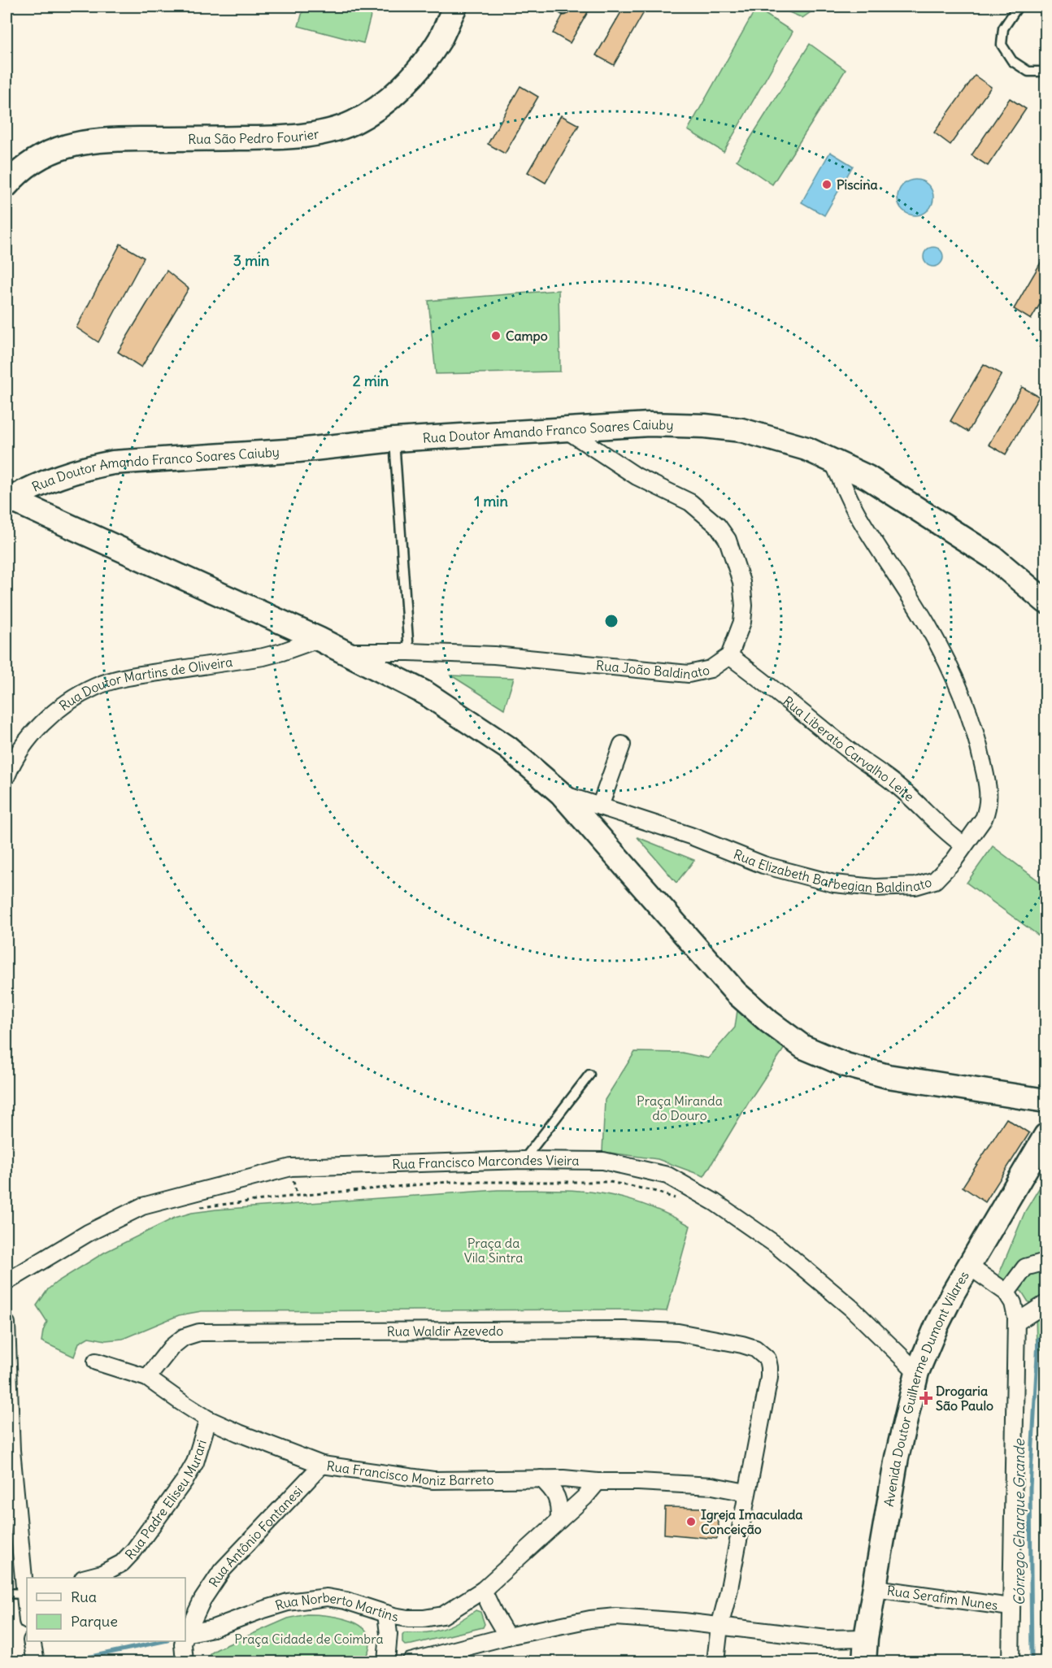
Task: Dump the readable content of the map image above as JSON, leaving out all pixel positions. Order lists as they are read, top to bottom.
{
  "streets": {
    "street": [
      "Rua São Pedro Fourier",
      "Rua Doutor Amando Franco Soares Caiuby",
      "Rua João Baldinato",
      "Rua Doutor Martins de Oliveira",
      "Rua Liberato Carvalho Leite",
      "Rua Elizabeth Barbegian Baldinato",
      "Rua Francisco Marcondes Vieira",
      "Rua Waldir Azevedo",
      "Avenida Doutor Guilherme Dumont Vilares",
      "Rua Francisco Moniz Barreto",
      "Rua Padre Eliseu Murari",
      "Rua Antônio Fontanesi",
      "Rua Serafim Nunes",
      "Rua Norberto Martins"
    ]
  },
  "crossings": [
    ["Rua Doutor Amando Franco Soares Caiuby", "Rua João Baldinato"],
    ["Rua Doutor Amando Franco Soares Caiuby", "Rua Elizabeth Barbegian Baldinato"],
    ["Rua João Baldinato", "Rua Liberato Carvalho Leite"],
    ["Rua Liberato Carvalho Leite", "Rua Elizabeth Barbegian Baldinato"],
    ["Rua Francisco Marcondes Vieira", "Avenida Doutor Guilherme Dumont Vilares"],
    ["Rua Waldir Azevedo", "Rua Francisco Moniz Barreto"],
    ["Avenida Doutor Guilherme Dumont Vilares", "Rua Serafim Nunes"],
    ["Rua Francisco Moniz Barreto", "Rua Padre Eliseu Murari"],
    ["Rua Francisco Moniz Barreto", "Rua Antônio Fontanesi"],
    ["Rua Francisco Moniz Barreto", "Rua Norberto Martins"]
  ],
  "water": ["Córrego Charque Grande"],
  "parks": ["Praça Miranda do Douro", "Praça da Vila Sintra", "Praça Cidade de Coimbra"],
  "places": {
    "other": ["Piscina", "Campo", "Igreja Imaculada Conceição"],
    "health": ["Drogaria São Paulo"]
  },
  "legend": ["Rua", "Parque"],
  "rings": ["3 min", "2 min", "1 min"]
}
